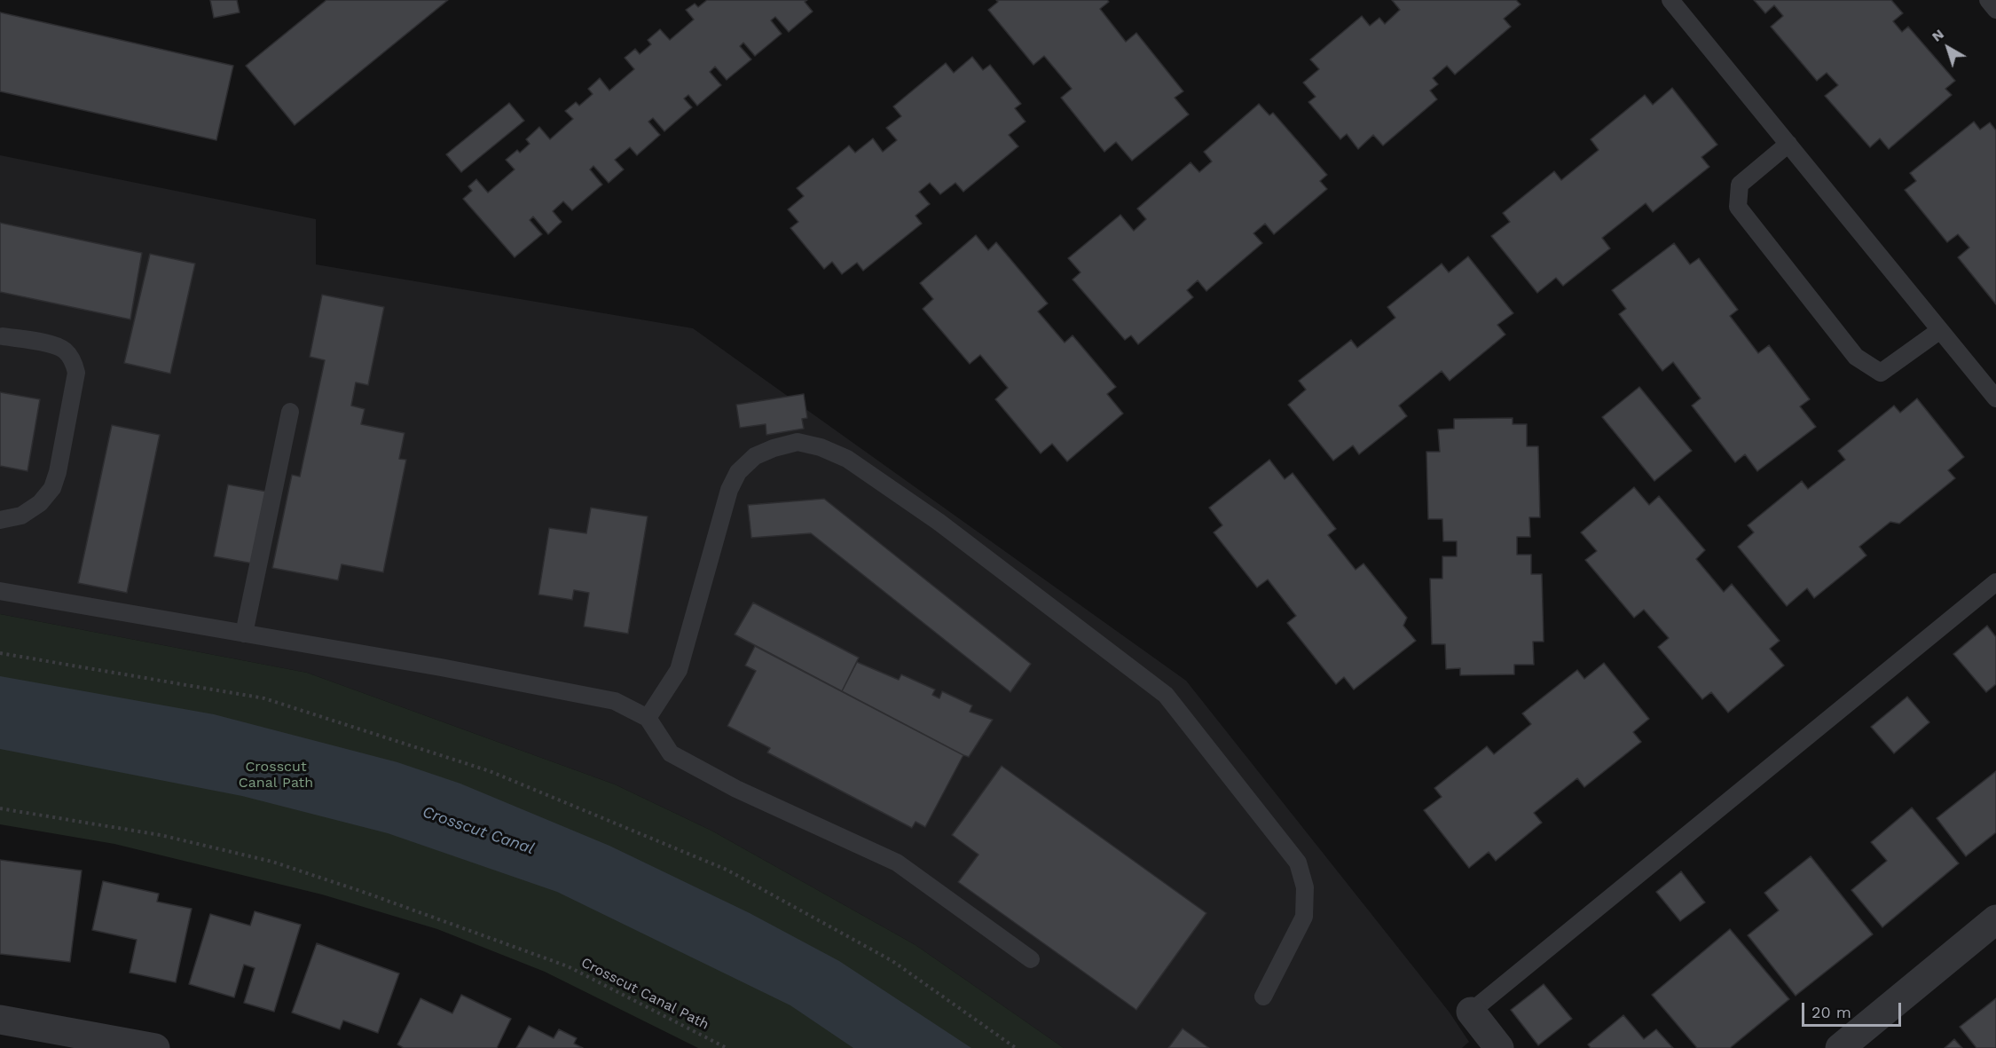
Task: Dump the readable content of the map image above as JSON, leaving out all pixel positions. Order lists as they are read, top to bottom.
{
  "streets": {
    "path": ["Crosscut Canal Path"]
  },
  "water": ["Crosscut Canal"],
  "parks": ["Crosscut Canal Path"],
  "scale_bar": "20 m",
  "north": "top left"
}
